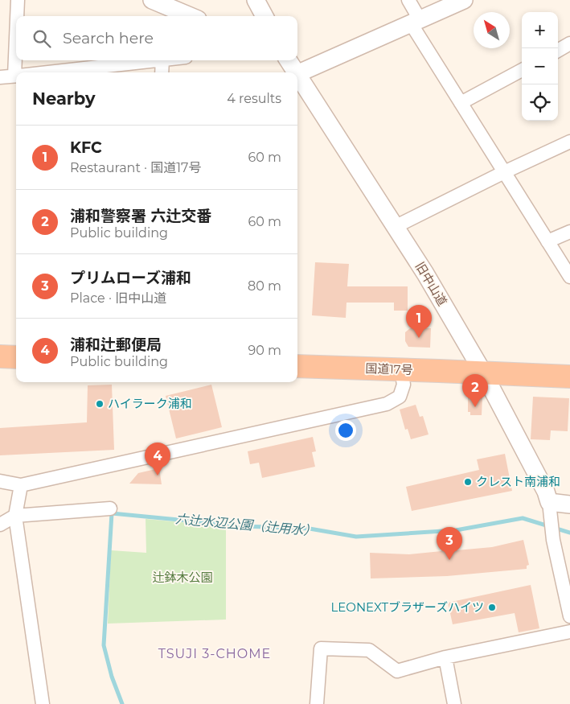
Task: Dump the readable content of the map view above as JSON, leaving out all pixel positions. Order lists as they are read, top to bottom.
{
  "streets": {
    "highway": ["国道17号"],
    "street": ["旧中山道"]
  },
  "crossings": [
    ["旧中山道", "国道17号"]
  ],
  "districts": ["TSUJI 3-CHOME"],
  "water": ["六辻水辺公園（辻用水）"],
  "parks": ["辻鉢木公園"],
  "places": ["ハイラーク浦和", "クレスト南浦和", "LEONEXTブラザーズハイツ"],
  "north": "top left",
  "page": {
    "map_buttons": ["+", "−"],
    "search": "Search here",
    "heading": ["Nearby", "4 results"],
    "list": [
      {
        "mark": "1",
        "name": "KFC",
        "note": "Restaurant · 国道17号",
        "value": "60 m"
      },
      {
        "mark": "2",
        "name": "浦和警察署 六辻交番",
        "note": "Public building",
        "value": "60 m"
      },
      {
        "mark": "3",
        "name": "プリムローズ浦和",
        "note": "Place · 旧中山道",
        "value": "80 m"
      },
      {
        "mark": "4",
        "name": "浦和辻郵便局",
        "note": "Public building",
        "value": "90 m"
      }
    ],
    "pins": [
      "1",
      "2",
      "4",
      "3"
    ]
  }
}
